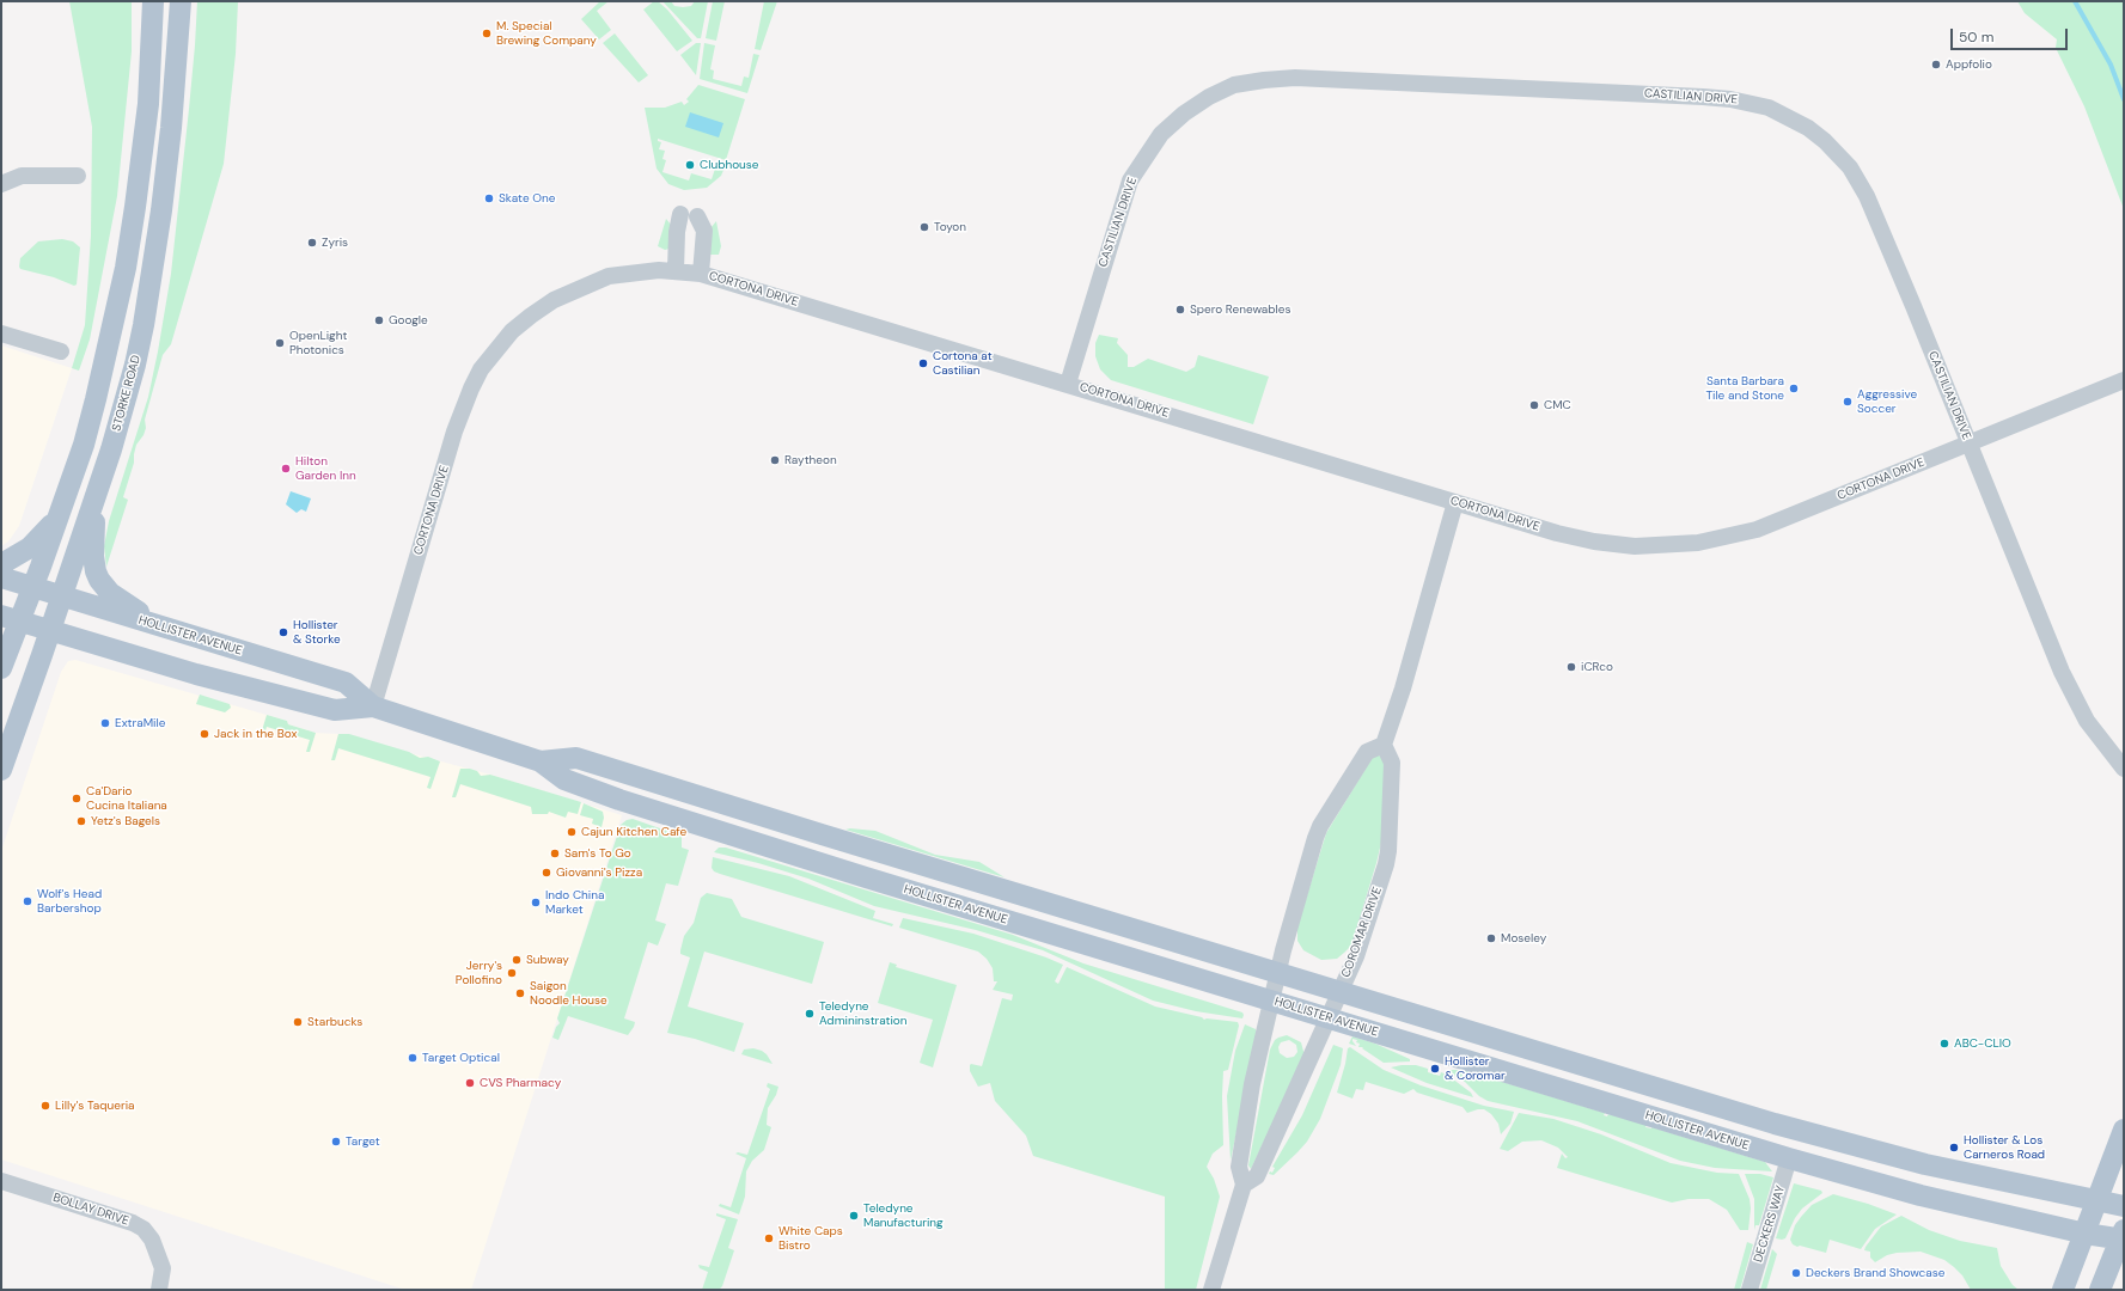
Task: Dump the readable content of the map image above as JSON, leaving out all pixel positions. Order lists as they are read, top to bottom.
{
  "streets": {
    "main road": ["STORKE ROAD", "HOLLISTER AVENUE"],
    "street": [
      "CASTILIAN DRIVE",
      "CORTONA DRIVE",
      "COROMAR DRIVE",
      "BOLLAY DRIVE",
      "DECKERS WAY"
    ]
  },
  "crossings": [
    ["CASTILIAN DRIVE", "CORTONA DRIVE"],
    ["CORTONA DRIVE", "HOLLISTER AVENUE"],
    ["STORKE ROAD", "HOLLISTER AVENUE"],
    ["HOLLISTER AVENUE", "COROMAR DRIVE"],
    ["HOLLISTER AVENUE", "DECKERS WAY"]
  ],
  "places": [
    "M. Special Brewing Company",
    "Appfolio",
    "Clubhouse",
    "Skate One",
    "Toyon",
    "Zyris",
    "Spero Renewables",
    "Google",
    "OpenLight Photonics",
    "Cortona at Castilian",
    "Santa Barbara Tile and Stone",
    "Aggressive Soccer",
    "CMC",
    "Raytheon",
    "Hilton Garden Inn",
    "Hollister & Storke",
    "iCRco",
    "ExtraMile",
    "Jack in the Box",
    "Ca'Dario Cucina Italiana",
    "Yetz's Bagels",
    "Cajun Kitchen Cafe",
    "Sam's To Go",
    "Giovanni's Pizza",
    "Wolf's Head Barbershop",
    "Indo China Market",
    "Moseley",
    "Subway",
    "Jerry's Pollofino",
    "Saigon Noodle House",
    "Teledyne Admininstration",
    "Starbucks",
    "ABC-CLIO",
    "Target Optical",
    "Hollister & Coromar",
    "CVS Pharmacy",
    "Lilly's Taqueria",
    "Target",
    "Hollister & Los Carneros Road",
    "Teledyne Manufacturing",
    "White Caps Bistro",
    "Deckers Brand Showcase"
  ],
  "scale_bar": "50 m"
}
